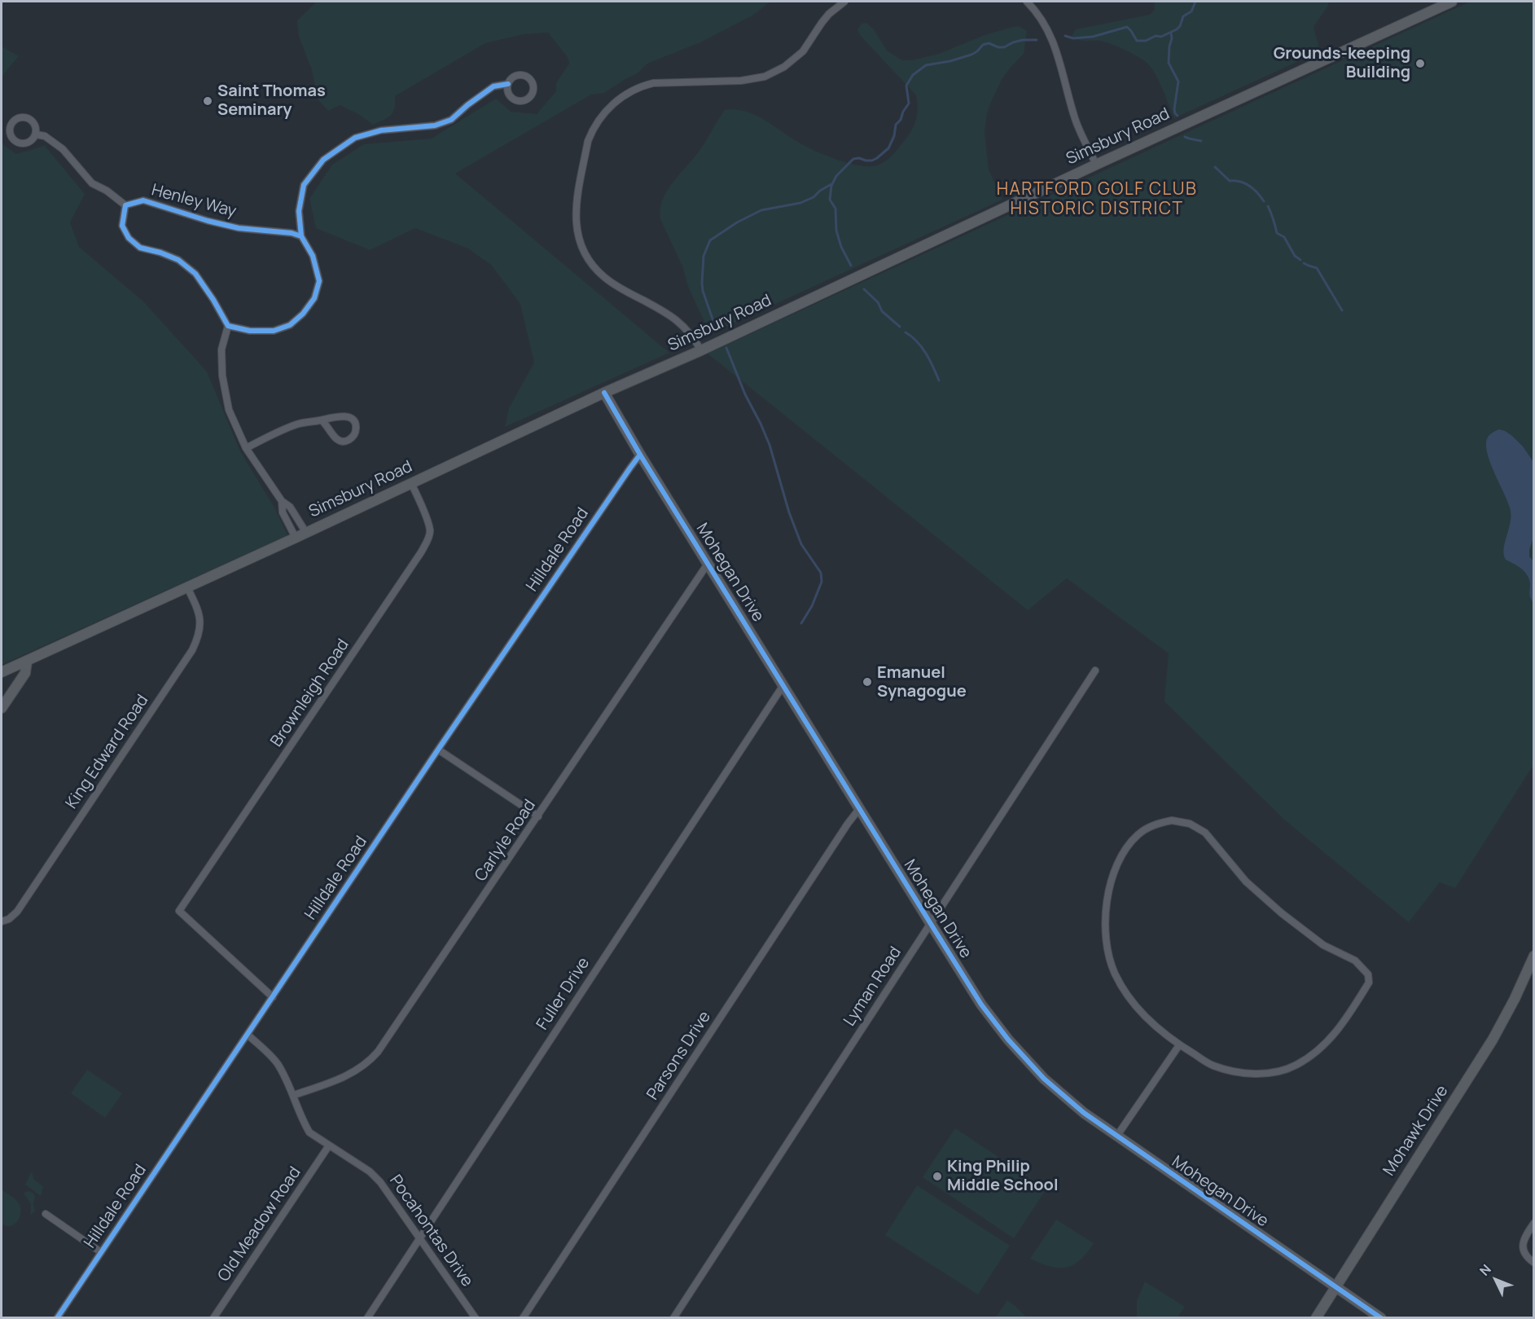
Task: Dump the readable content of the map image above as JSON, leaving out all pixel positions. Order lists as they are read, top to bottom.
{
  "streets": {
    "street": [
      "Simsbury Road",
      "Henley Way",
      "Hilldale Road",
      "Mohegan Drive",
      "Brownleigh Road",
      "King Edward Road",
      "Carlyle Road",
      "Lyman Road",
      "Fuller Drive",
      "Parsons Drive",
      "Mohawk Drive",
      "Old Meadow Road",
      "Pocahontas Drive"
    ]
  },
  "crossings": [
    ["Simsbury Road", "Mohegan Drive"],
    ["Simsbury Road", "Brownleigh Road"],
    ["Simsbury Road", "King Edward Road"],
    ["Hilldale Road", "Mohegan Drive"],
    ["Hilldale Road", "Brownleigh Road"],
    ["Hilldale Road", "Pocahontas Drive"],
    ["Mohegan Drive", "Carlyle Road"],
    ["Mohegan Drive", "Lyman Road"],
    ["Mohegan Drive", "Fuller Drive"],
    ["Mohegan Drive", "Parsons Drive"],
    ["Mohegan Drive", "Mohawk Drive"],
    ["Carlyle Road", "Pocahontas Drive"],
    ["Fuller Drive", "Pocahontas Drive"],
    ["Old Meadow Road", "Pocahontas Drive"]
  ],
  "districts": ["HARTFORD GOLF CLUB HISTORIC DISTRICT"],
  "places": [
    "Grounds-keeping Building",
    "Saint Thomas Seminary",
    "Emanuel Synagogue",
    "King Philip Middle School"
  ],
  "north": "top left"
}
